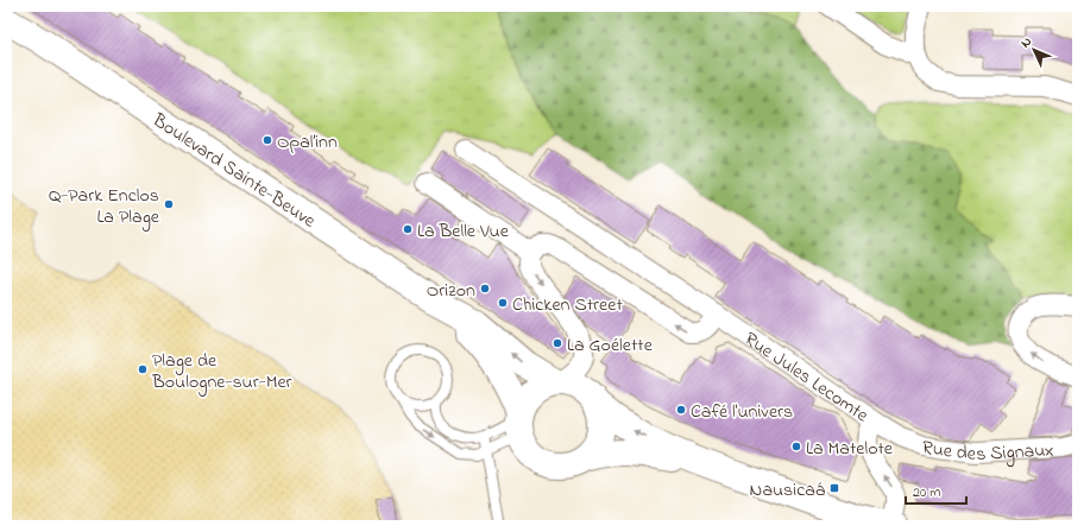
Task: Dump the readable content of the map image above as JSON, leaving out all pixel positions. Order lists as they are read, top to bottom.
{
  "streets": {
    "main road": ["Boulevard Sainte-Beuve"],
    "street": ["Rue Jules Lecomte", "Rue des Signaux"]
  },
  "crossings": [
    ["Rue Jules Lecomte", "Rue des Signaux"]
  ],
  "places": {
    "other": [
      "Opal’inn",
      "Q-Park Enclos La Plage",
      "La Belle Vue",
      "Orizon",
      "Chicken Street",
      "La Goélette",
      "Plage de Boulogne-sur-Mer",
      "Café l'univers",
      "La Matelote"
    ],
    "transit": ["Nausicaá"]
  },
  "scale_bar": "20 m",
  "north": "top left"
}
